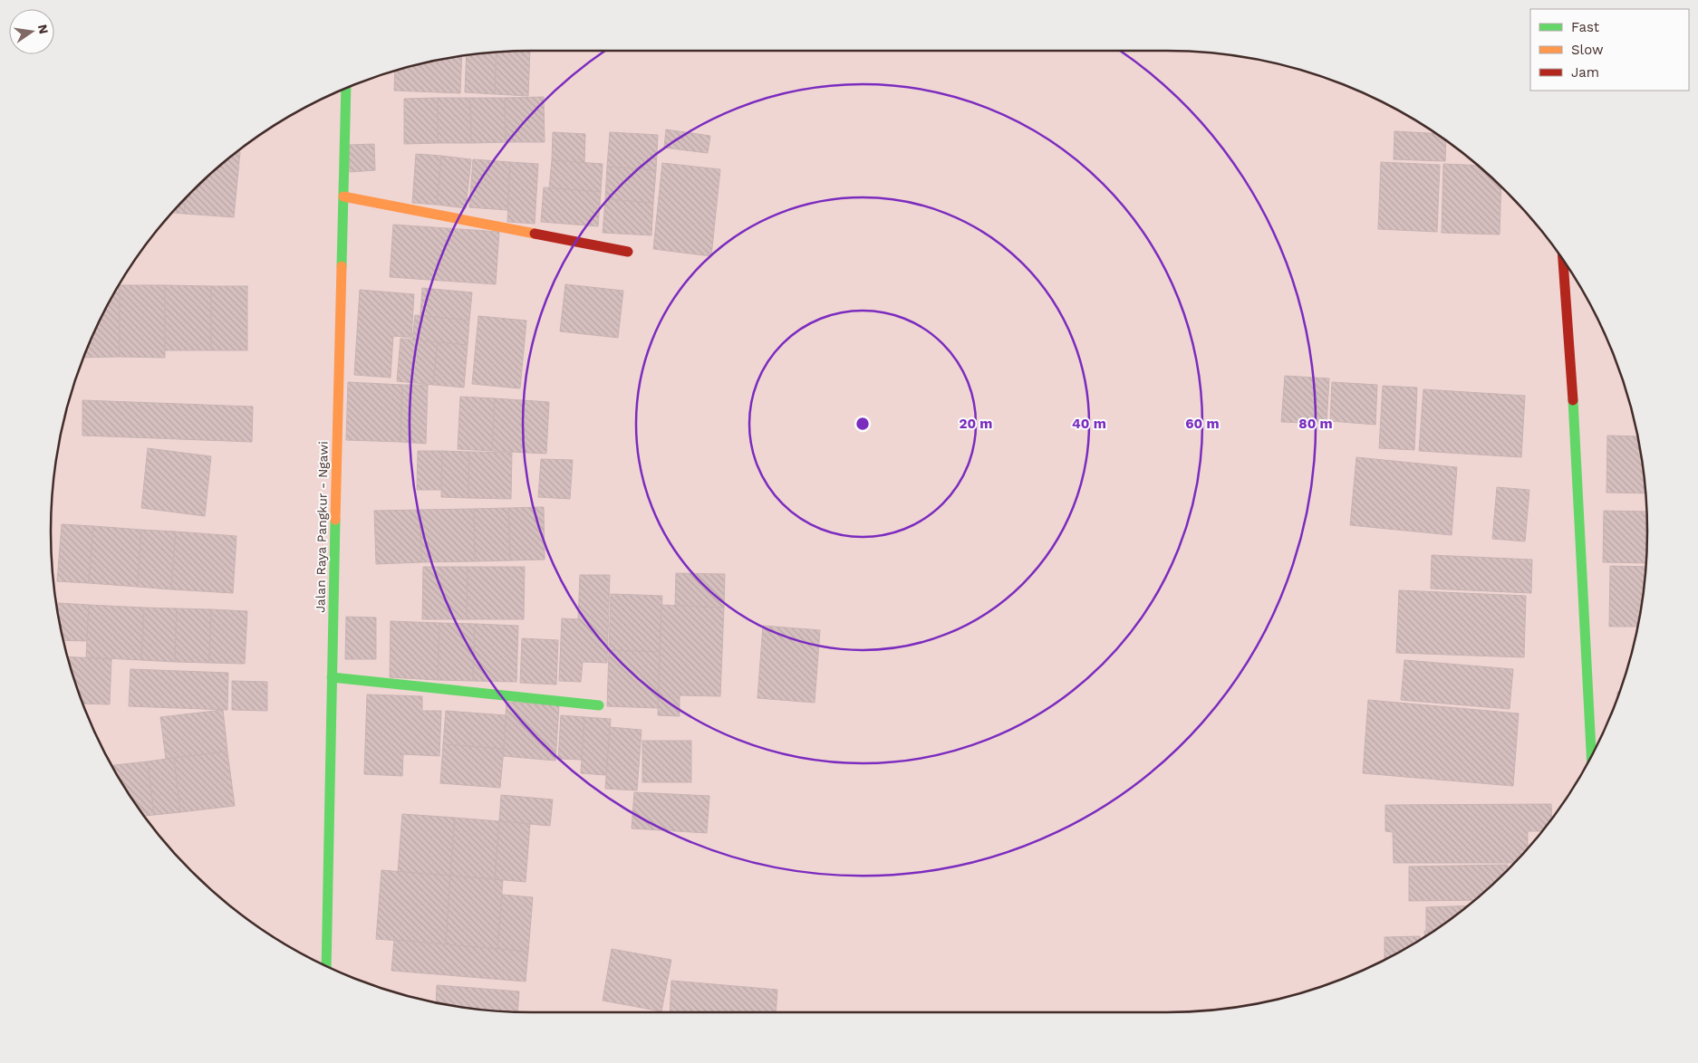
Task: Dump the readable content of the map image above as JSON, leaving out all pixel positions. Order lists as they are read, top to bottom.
{
  "streets": {
    "street": ["Jalan Raya Pangkur - Ngawi"]
  },
  "legend": ["Fast", "Slow", "Jam"],
  "north": "right",
  "rings": [
    "20 m",
    "40 m",
    "60 m",
    "80 m"
  ]
}
